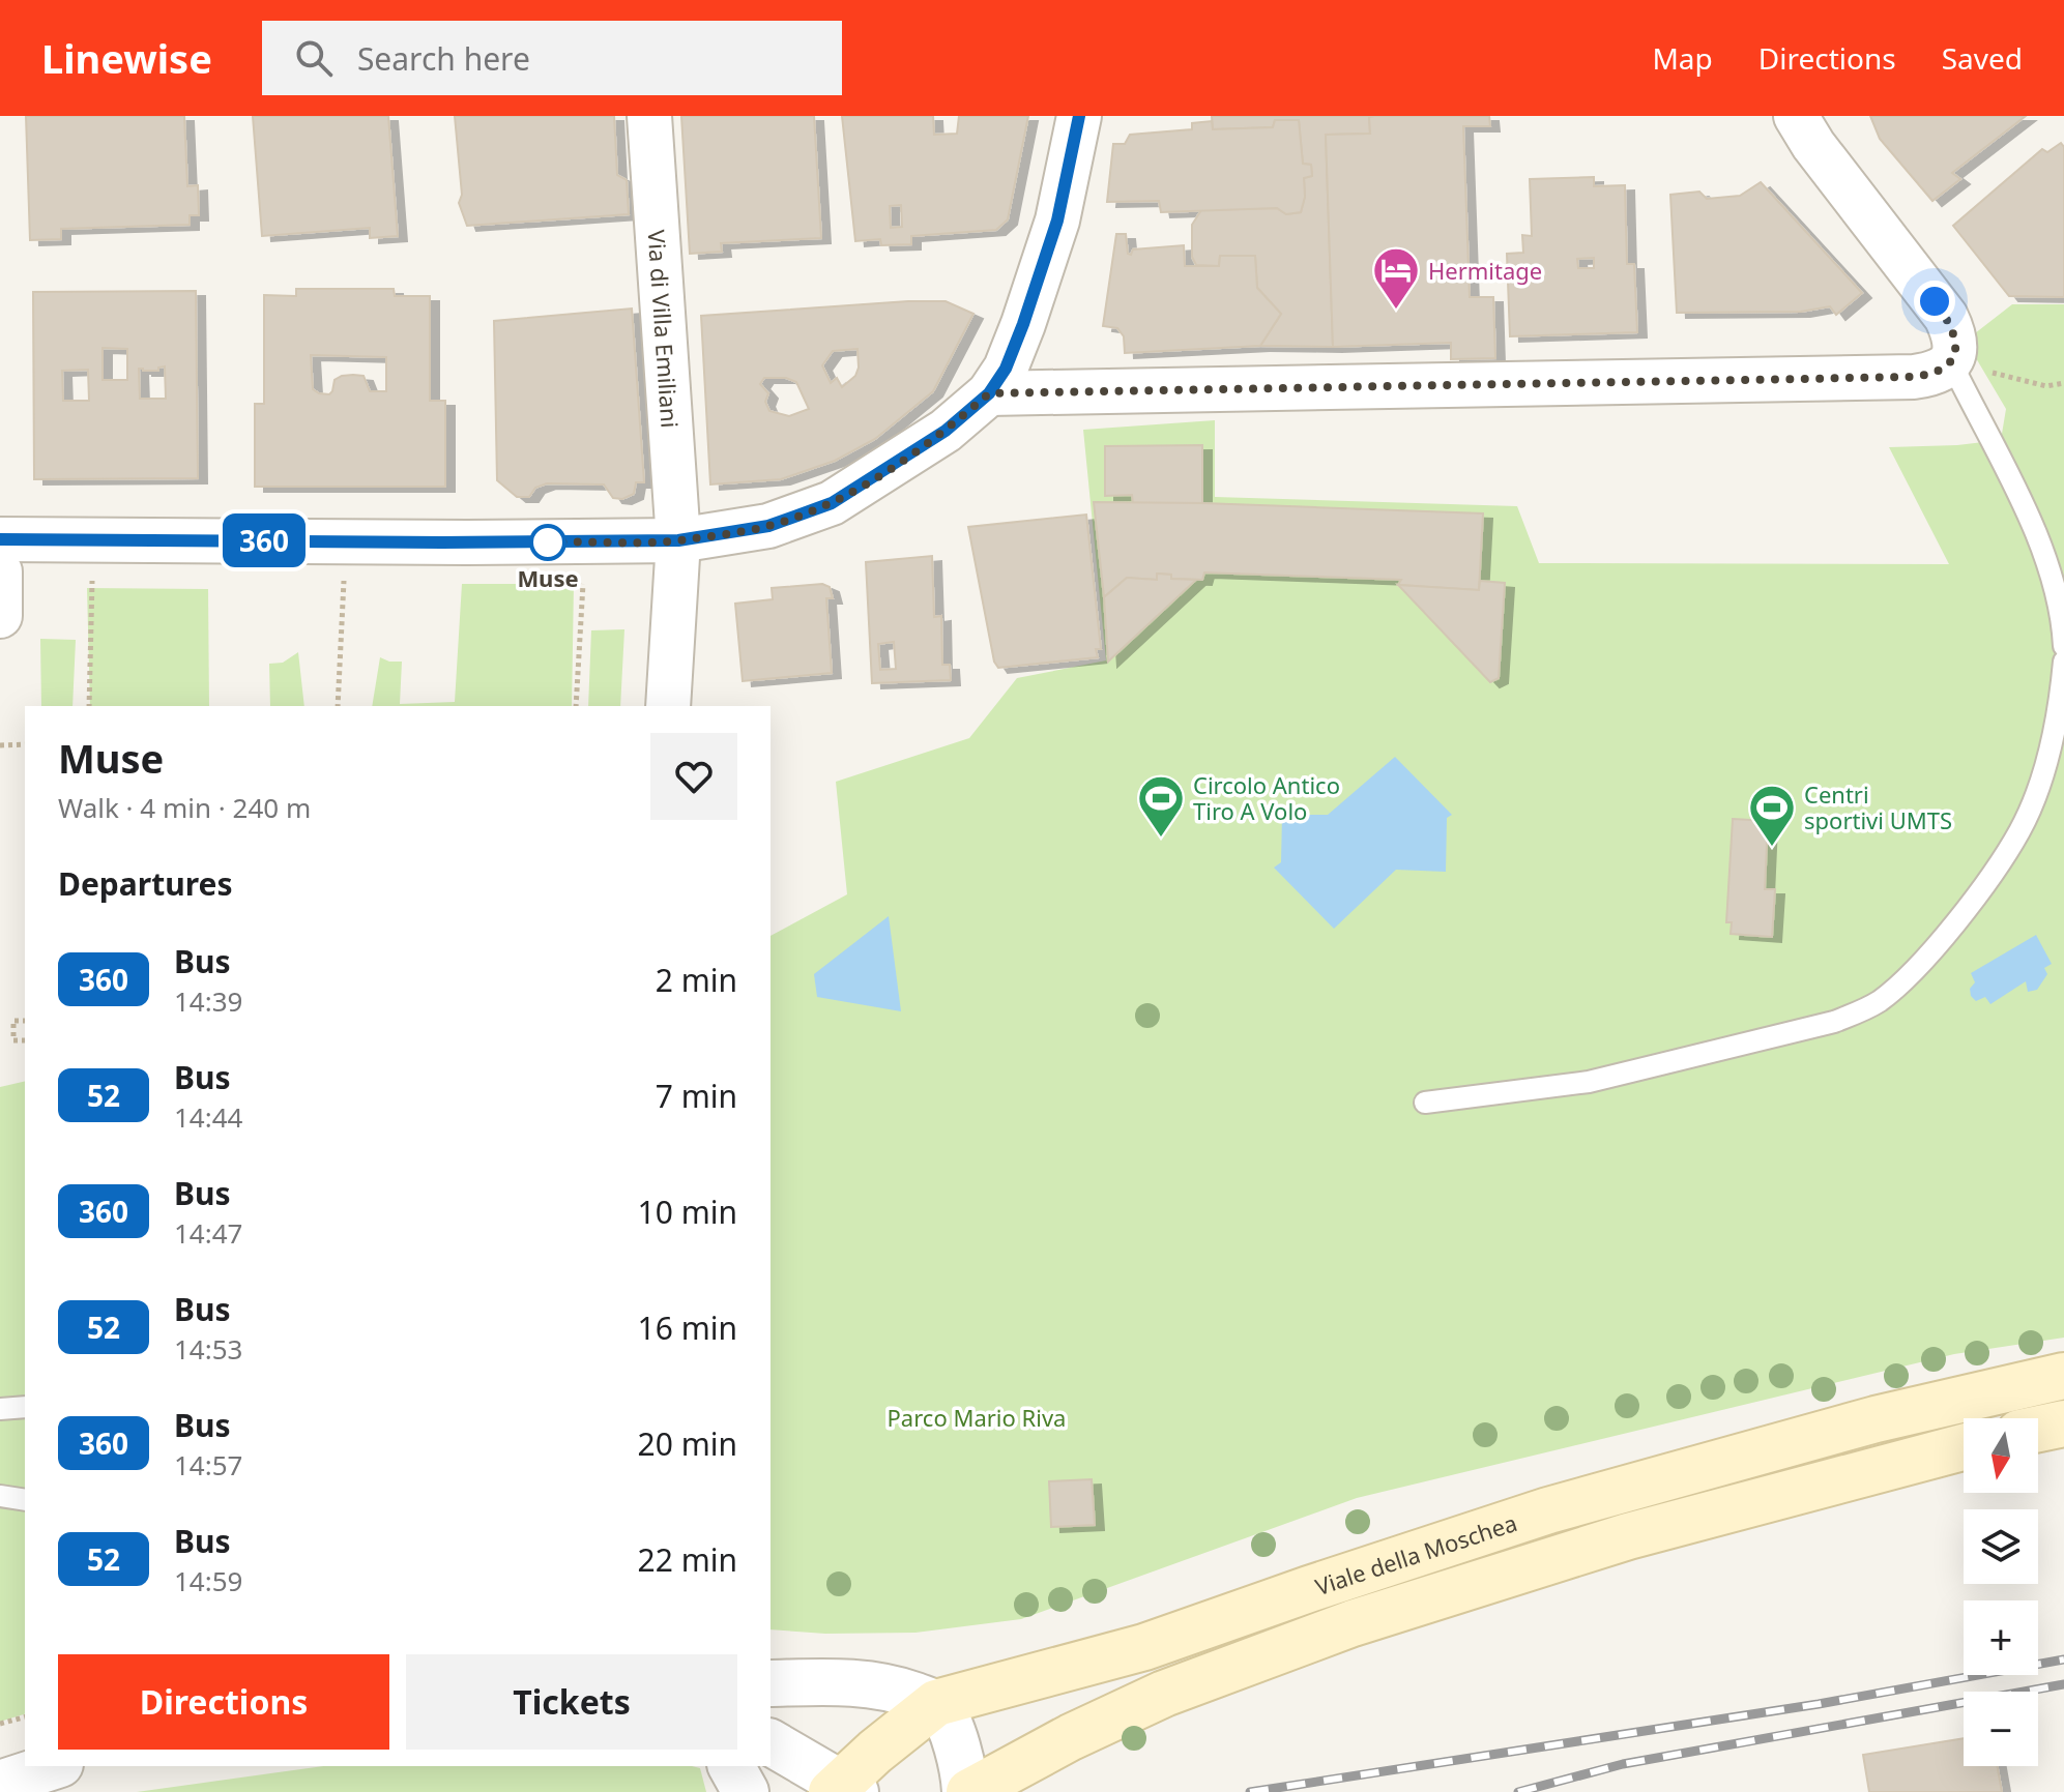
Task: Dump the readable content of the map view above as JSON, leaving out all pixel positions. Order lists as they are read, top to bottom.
{
  "streets": {
    "main road": ["Viale della Moschea"],
    "street": ["Via di Villa Emiliani"]
  },
  "parks": ["Parco Mario Riva"],
  "places": {
    "hotel": ["Hermitage"],
    "other": ["Muse"],
    "sports": ["Circolo Antico Tiro A Volo", "Centri sportivi UMTS"]
  },
  "lines": ["bus line 360"],
  "north": "bottom",
  "page": {
    "header": "Linewise",
    "search": "Search here",
    "nav": ["Map", "Directions", "Saved"],
    "on_map": "360",
    "heading": [
      ["Muse", "Walk · 4 min · 240 m"],
      "Departures"
    ],
    "list": [
      {
        "mark": "360",
        "name": "Bus",
        "note": "14:39",
        "value": "2 min"
      },
      {
        "mark": "52",
        "name": "Bus",
        "note": "14:44",
        "value": "7 min"
      },
      {
        "mark": "360",
        "name": "Bus",
        "note": "14:47",
        "value": "10 min"
      },
      {
        "mark": "52",
        "name": "Bus",
        "note": "14:53",
        "value": "16 min"
      },
      {
        "mark": "360",
        "name": "Bus",
        "note": "14:57",
        "value": "20 min"
      },
      {
        "mark": "52",
        "name": "Bus",
        "note": "14:59",
        "value": "22 min"
      }
    ],
    "map_buttons": ["+", "−"],
    "buttons": ["Directions", "Tickets"]
  }
}
